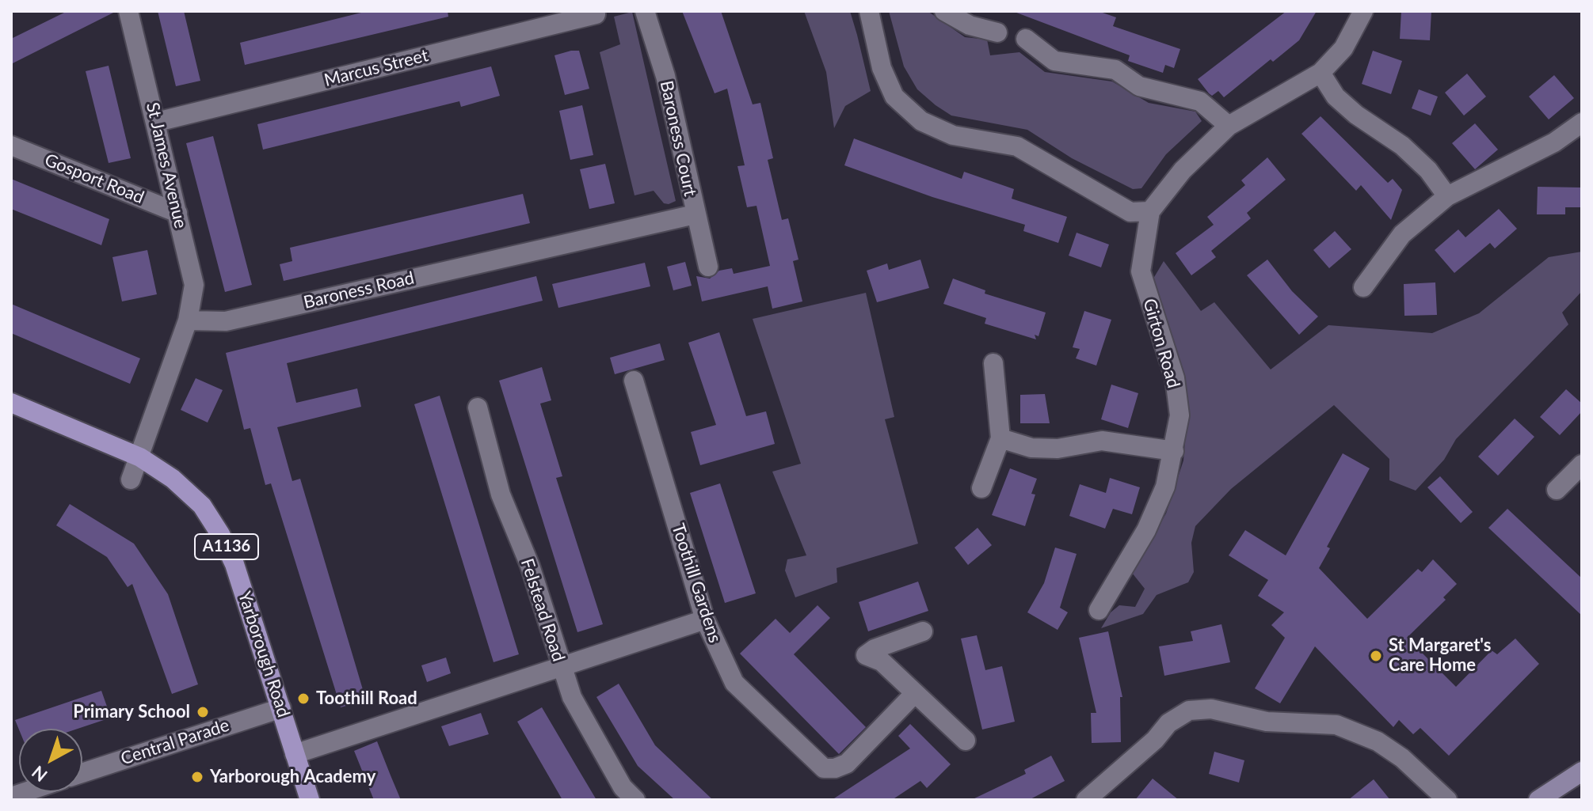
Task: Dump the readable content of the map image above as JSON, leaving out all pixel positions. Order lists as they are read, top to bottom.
{
  "streets": {
    "main road": ["A1136", "Yarborough Road"],
    "street": [
      "Marcus Street",
      "Baroness Court",
      "St James Avenue",
      "Gosport Road",
      "Baroness Road",
      "Girton Road",
      "Toothill Gardens",
      "Felstead Road",
      "Central Parade"
    ]
  },
  "crossings": [
    ["Marcus Street", "St James Avenue"],
    ["Baroness Court", "Baroness Road"],
    ["St James Avenue", "Gosport Road"],
    ["St James Avenue", "Baroness Road"],
    ["Yarborough Road", "Central Parade"]
  ],
  "places": [
    "St Margaret's Care Home",
    "Toothill Road",
    "Primary School",
    "Yarborough Academy"
  ],
  "north": "bottom left"
}
